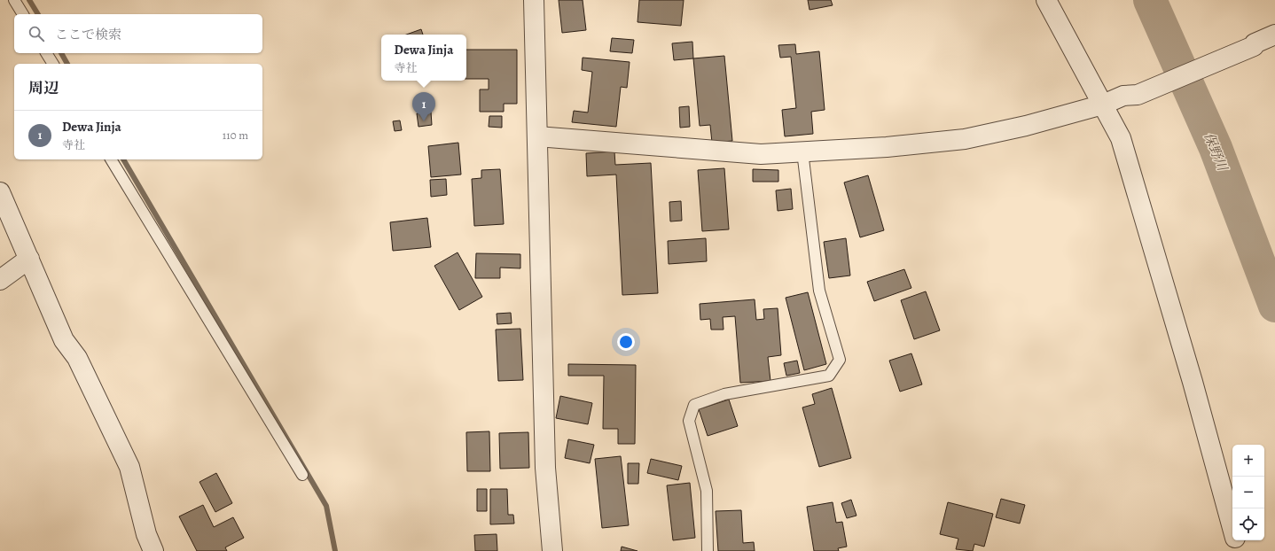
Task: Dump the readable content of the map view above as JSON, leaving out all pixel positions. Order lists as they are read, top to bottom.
{
  "water": ["保野川"],
  "page": {
    "search": "ここで検索",
    "popup": ["Dewa Jinja", "寺社"],
    "heading": "周辺",
    "pins": "1",
    "list": [
      {
        "mark": "1",
        "name": "Dewa Jinja",
        "note": "寺社",
        "value": "110 m"
      }
    ],
    "map_buttons": ["+", "−"]
  }
}
